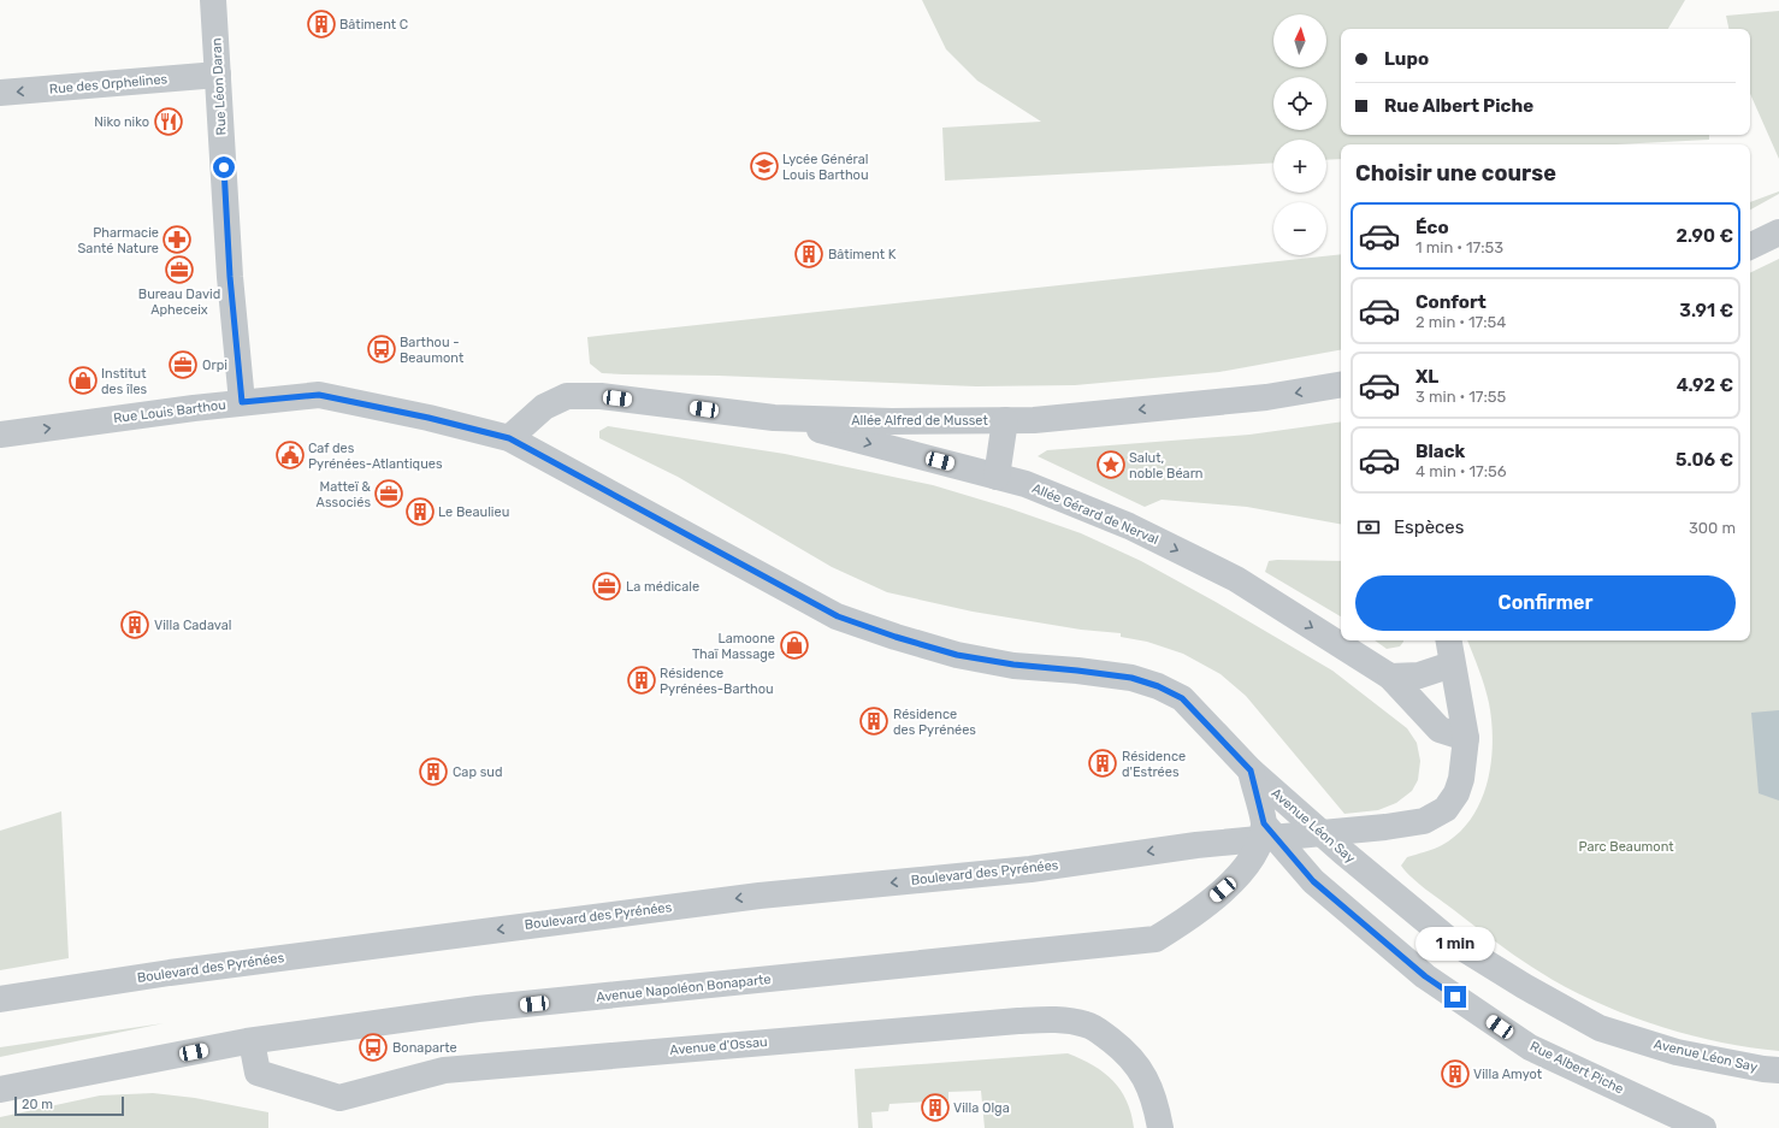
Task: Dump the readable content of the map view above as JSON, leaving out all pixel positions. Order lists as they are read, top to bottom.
{
  "streets": {
    "street": [
      "Rue des Orphelines",
      "Rue Léon Daran",
      "Rue Louis Barthou",
      "Allée Alfred de Musset",
      "Allée Gérard de Nerval",
      "Avenue Léon Say",
      "Boulevard des Pyrénées",
      "Avenue Napoléon Bonaparte",
      "Avenue d'Ossau",
      "Rue Albert Piche"
    ]
  },
  "crossings": [
    ["Rue des Orphelines", "Rue Léon Daran"],
    ["Rue Léon Daran", "Rue Louis Barthou"],
    ["Rue Louis Barthou", "Allée Alfred de Musset"],
    ["Rue Louis Barthou", "Avenue Léon Say"],
    ["Allée Alfred de Musset", "Allée Gérard de Nerval"],
    ["Allée Alfred de Musset", "Avenue Léon Say"],
    ["Allée Gérard de Nerval", "Boulevard des Pyrénées"],
    ["Avenue Léon Say", "Avenue Napoléon Bonaparte"],
    ["Avenue Napoléon Bonaparte", "Avenue d'Ossau"],
    ["Avenue Napoléon Bonaparte", "Rue Albert Piche"]
  ],
  "one_way": [
    "Rue des Orphelines",
    "Rue Louis Barthou",
    "Allée Alfred de Musset",
    "Allée Gérard de Nerval",
    "Boulevard des Pyrénées"
  ],
  "parks": ["Parc Beaumont"],
  "places": {
    "building": [
      "Bâtiment C",
      "Bâtiment K",
      "Le Beaulieu",
      "Villa Cadaval",
      "Résidence Pyrénées-Barthou",
      "Résidence des Pyrénées",
      "Résidence d'Estrées",
      "Cap sud",
      "Villa Amyot",
      "Villa Olga"
    ],
    "restaurant": ["Niko niko"],
    "school or university": ["Lycée Général Louis Barthou"],
    "pharmacy": ["Pharmacie Santé Nature"],
    "office": [
      "Bureau David Apheceix",
      "Orpi",
      "Matteï & Associés",
      "La médicale"
    ],
    "bus stop": ["Barthou - Beaumont", "Bonaparte"],
    "shop": ["Institut des îles", "Lamoone Thaï Massage"],
    "public building": ["Caf des Pyrénées-Atlantiques"],
    "place": ["Salut, noble Béarn"]
  },
  "scale_bar": "20 m",
  "north": "top",
  "page": {
    "map_buttons": ["+", "−"],
    "banner": ["Lupo", "Rue Albert Piche"],
    "heading": "Choisir une course",
    "list": [
      {
        "name": "Éco",
        "note": "1 min · 17:53",
        "value": "2.90 €"
      },
      {
        "name": "Confort",
        "note": "2 min · 17:54",
        "value": "3.91 €"
      },
      {
        "name": "XL",
        "note": "3 min · 17:55",
        "value": "4.92 €"
      },
      {
        "name": "Black",
        "note": "4 min · 17:56",
        "value": "5.06 €"
      }
    ],
    "pay": ["Espèces", "300 m"],
    "buttons": "Confirmer",
    "bubble": "1 min",
    "scale": "20 m"
  }
}
